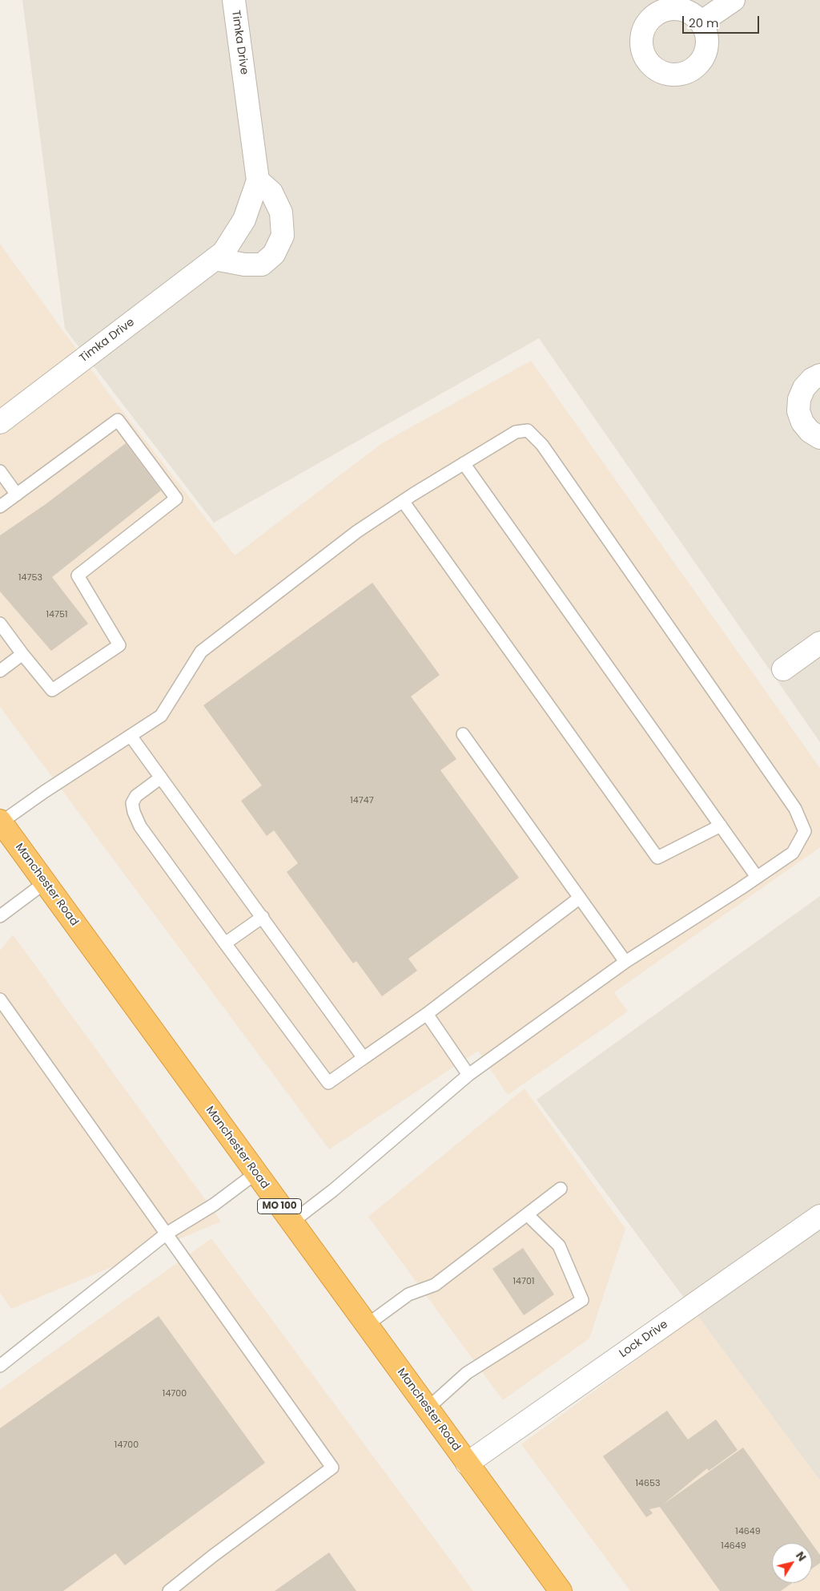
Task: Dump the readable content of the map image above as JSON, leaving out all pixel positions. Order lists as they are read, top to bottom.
{
  "streets": {
    "highway": ["Manchester Road", "MO 100"],
    "street": ["Timka Drive", "Lock Drive"]
  },
  "crossings": [
    ["Manchester Road", "Lock Drive"]
  ],
  "house_numbers": [
    "14753",
    "14751",
    "14747",
    "14701",
    "14700",
    "14700",
    "14653",
    "14649",
    "14649"
  ],
  "scale_bar": "20 m",
  "north": "top right"
}
